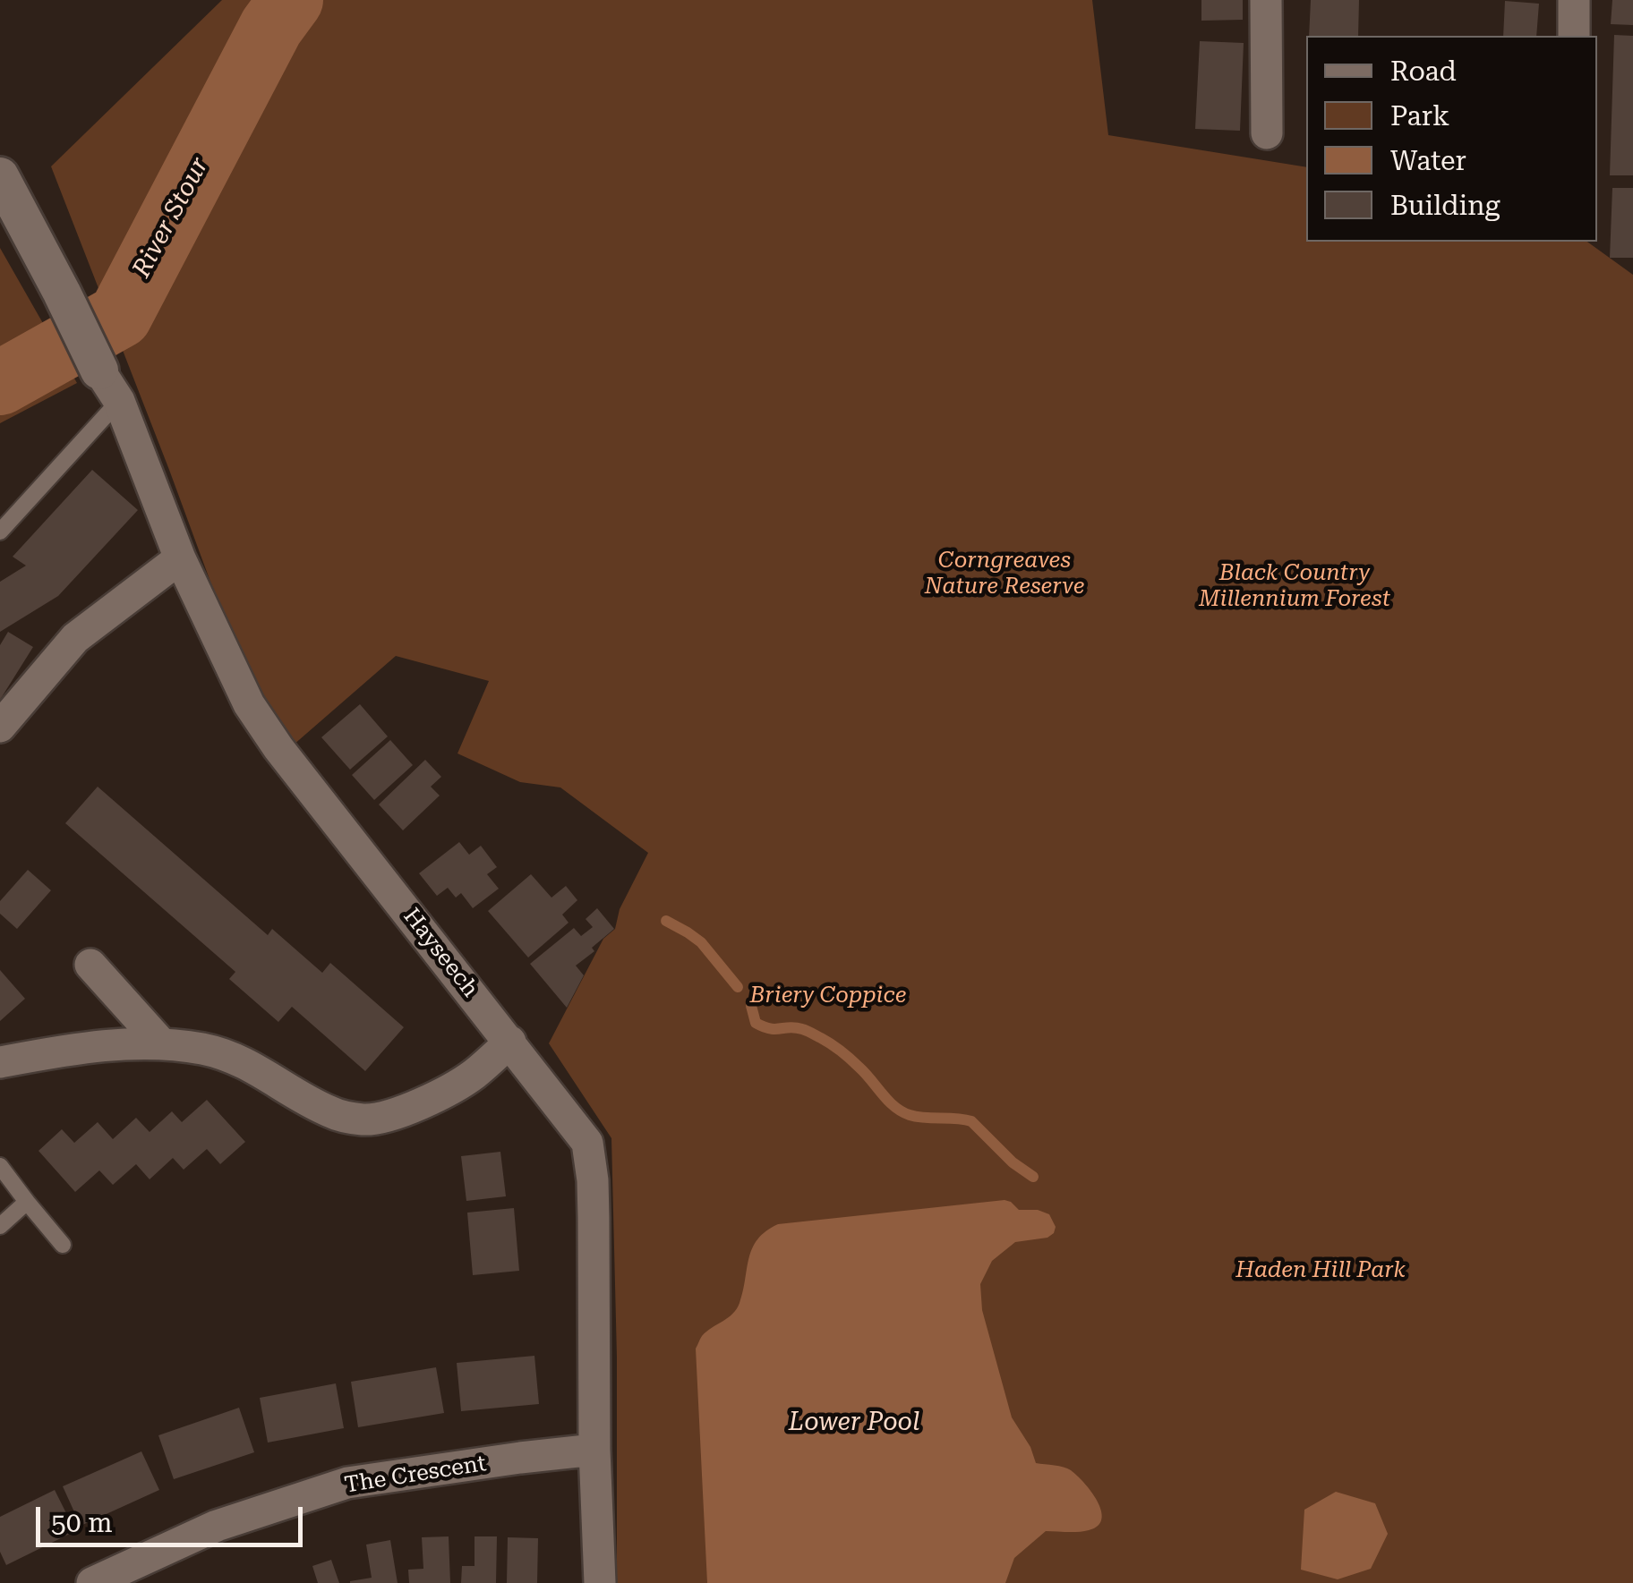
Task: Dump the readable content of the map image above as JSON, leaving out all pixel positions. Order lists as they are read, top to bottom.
{
  "streets": {
    "street": ["Hayseech", "The Crescent"]
  },
  "crossings": [
    ["Hayseech", "The Crescent"]
  ],
  "water": ["River Stour", "Lower Pool"],
  "parks": [
    "Corngreaves Nature Reserve",
    "Black Country Millennium Forest",
    "Briery Coppice",
    "Haden Hill Park"
  ],
  "legend": [
    "Road",
    "Park",
    "Water",
    "Building"
  ],
  "scale_bar": "50 m"
}
